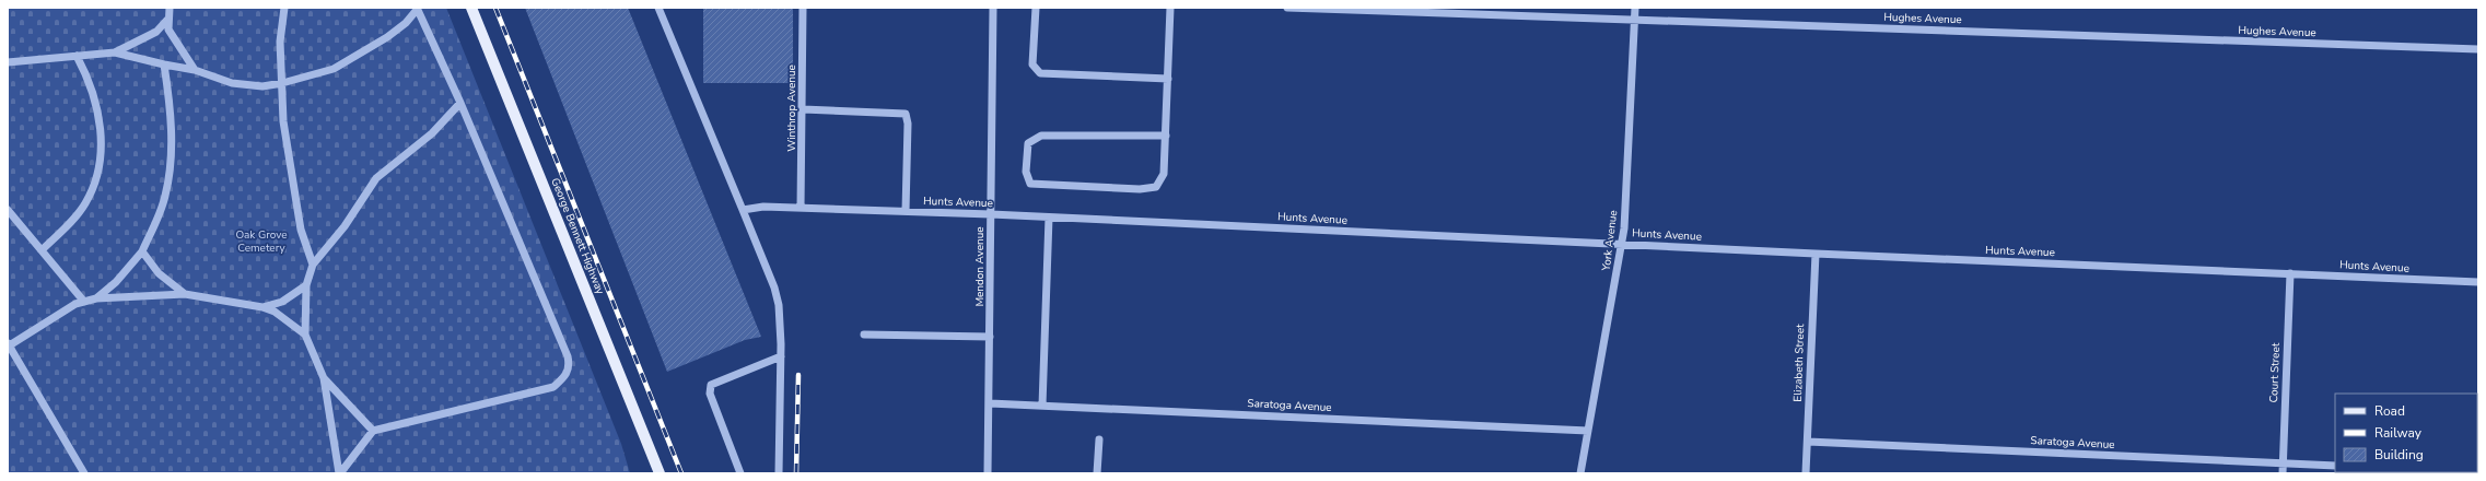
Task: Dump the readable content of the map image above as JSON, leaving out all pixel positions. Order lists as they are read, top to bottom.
{
  "streets": {
    "main road": ["George Bennett Highway"],
    "street": [
      "Hughes Avenue",
      "Winthrop Avenue",
      "Hunts Avenue",
      "York Avenue",
      "Mendon Avenue",
      "Elizabeth Street",
      "Court Street",
      "Saratoga Avenue"
    ]
  },
  "crossings": [
    ["Hughes Avenue", "York Avenue"],
    ["Winthrop Avenue", "Hunts Avenue"],
    ["Hunts Avenue", "York Avenue"],
    ["Hunts Avenue", "Mendon Avenue"],
    ["Hunts Avenue", "Elizabeth Street"],
    ["Hunts Avenue", "Court Street"],
    ["York Avenue", "Saratoga Avenue"],
    ["Mendon Avenue", "Saratoga Avenue"],
    ["Elizabeth Street", "Saratoga Avenue"],
    ["Court Street", "Saratoga Avenue"]
  ],
  "parks": ["Oak Grove Cemetery"],
  "legend": ["Road", "Railway", "Building"]
}
